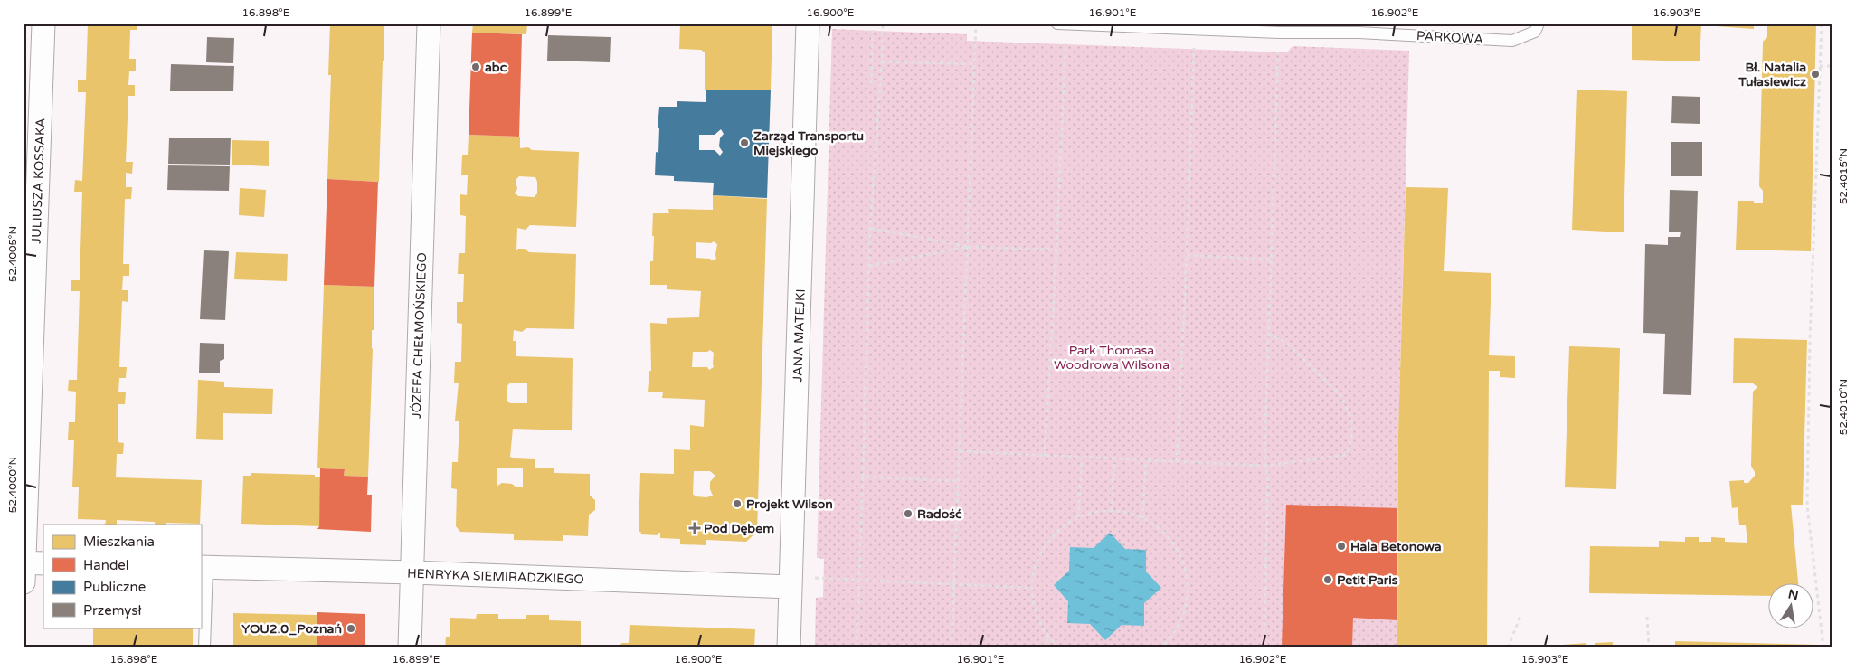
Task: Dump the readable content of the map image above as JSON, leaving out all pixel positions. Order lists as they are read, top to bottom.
{
  "streets": {
    "street": [
      "JULIUSZA KOSSAKA",
      "JÓZEFA CHEŁMOŃSKIEGO",
      "JANA MATEJKI",
      "HENRYKA SIEMIRADZKIEGO"
    ],
    "lane": ["PARKOWA"]
  },
  "crossings": [
    ["JÓZEFA CHEŁMOŃSKIEGO", "HENRYKA SIEMIRADZKIEGO"],
    ["JANA MATEJKI", "HENRYKA SIEMIRADZKIEGO"]
  ],
  "parks": ["Park Thomasa Woodrowa Wilsona"],
  "places": {
    "other": [
      "abc",
      "Bł. Natalia Tułasiewicz",
      "Zarząd Transportu Miejskiego",
      "Projekt Wilson",
      "Radość",
      "Hala Betonowa",
      "Petit Paris",
      "YOU2.0_Poznań"
    ],
    "health": ["Pod Dębem"]
  },
  "legend": [
    "Mieszkania",
    "Handel",
    "Publiczne",
    "Przemysł"
  ],
  "north": "top",
  "coordinates": [
    "16.898°E",
    "16.899°E",
    "16.900°E",
    "16.901°E",
    "16.902°E",
    "16.903°E",
    "52.4015°N",
    "52.4005°N",
    "52.4010°N",
    "52.4000°N"
  ]
}
